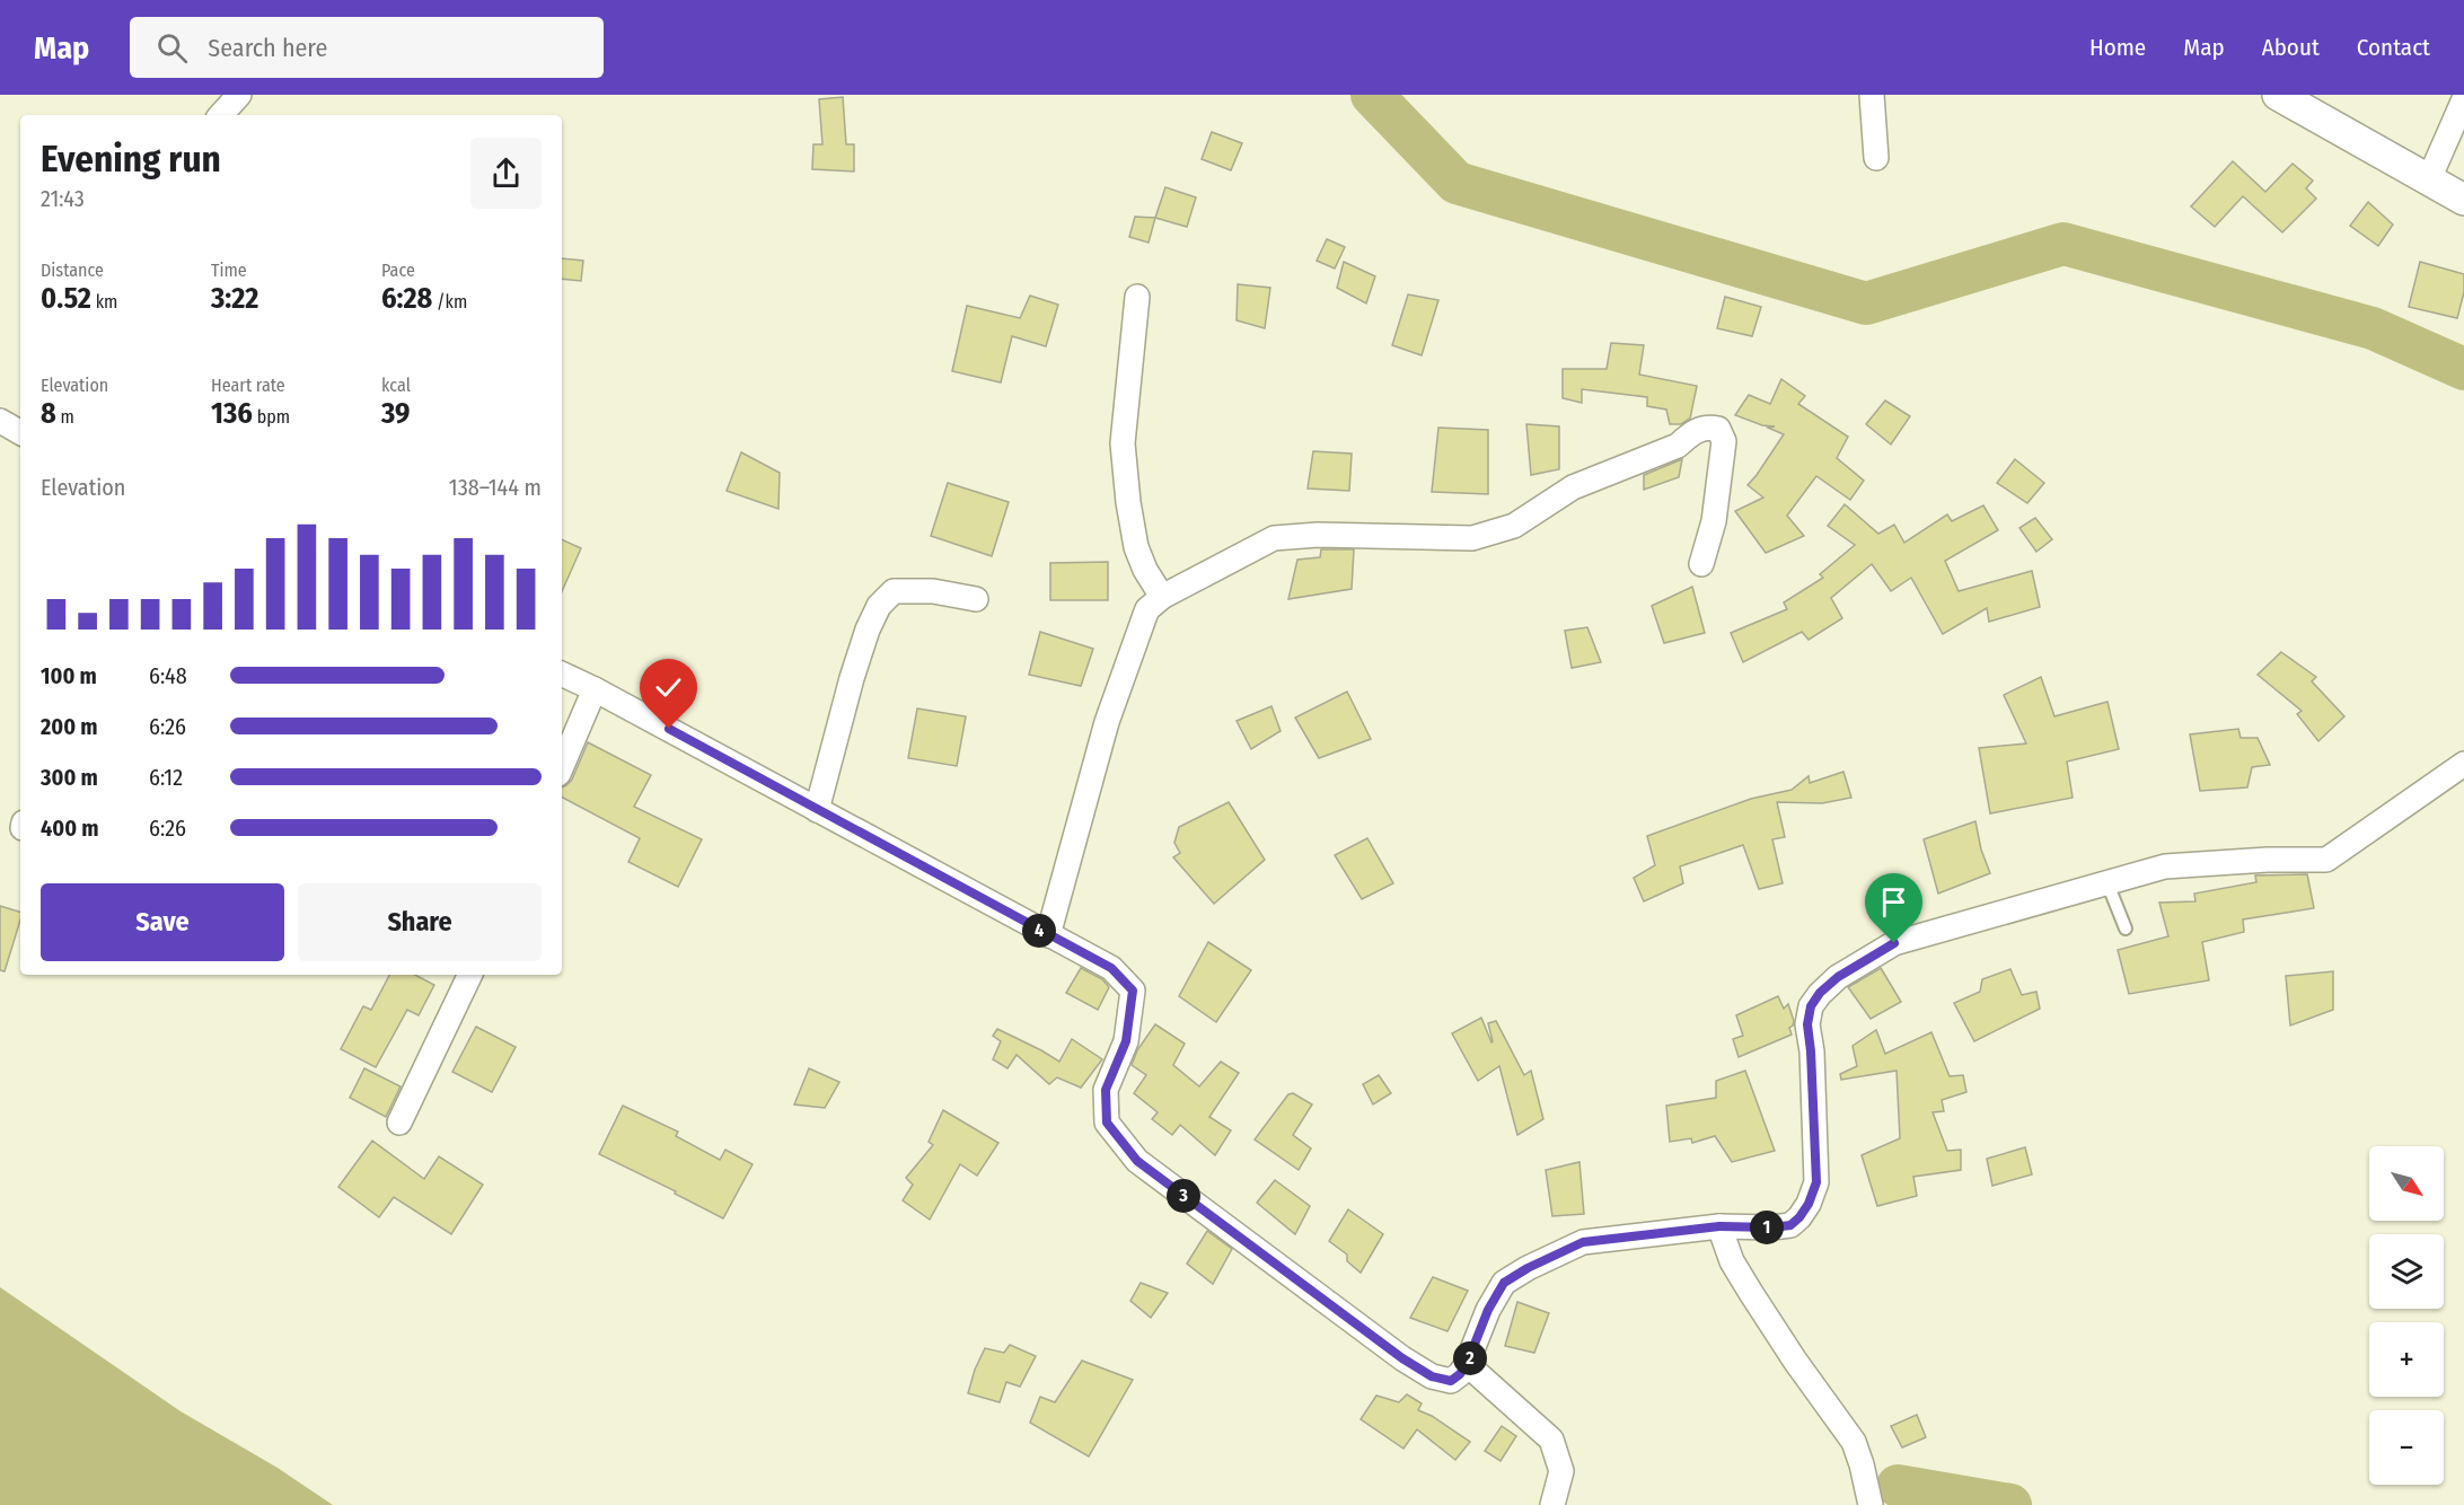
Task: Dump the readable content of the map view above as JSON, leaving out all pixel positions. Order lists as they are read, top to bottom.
{
  "north": "bottom right",
  "page": {
    "header": "Map",
    "search": "Search here",
    "nav": [
      "Home",
      "Map",
      "About",
      "Contact"
    ],
    "heading": ["Evening run", "21:43"],
    "stats": [
      ["Distance", "0.52 km"],
      ["Time", "3:22"],
      ["Pace", "6:28 /km"],
      ["Elevation", "8 m"],
      ["Heart rate", "136 bpm"],
      ["kcal", "39"]
    ],
    "chart": ["Elevation", "138–144 m"],
    "list": [
      {
        "name": "100 m",
        "note": "6:48"
      },
      {
        "name": "200 m",
        "note": "6:26"
      },
      {
        "name": "300 m",
        "note": "6:12"
      },
      {
        "name": "400 m",
        "note": "6:26"
      }
    ],
    "buttons": ["Save", "Share"],
    "pins": [
      "4",
      "3",
      "1",
      "2"
    ],
    "map_buttons": ["+", "−"]
  }
}
